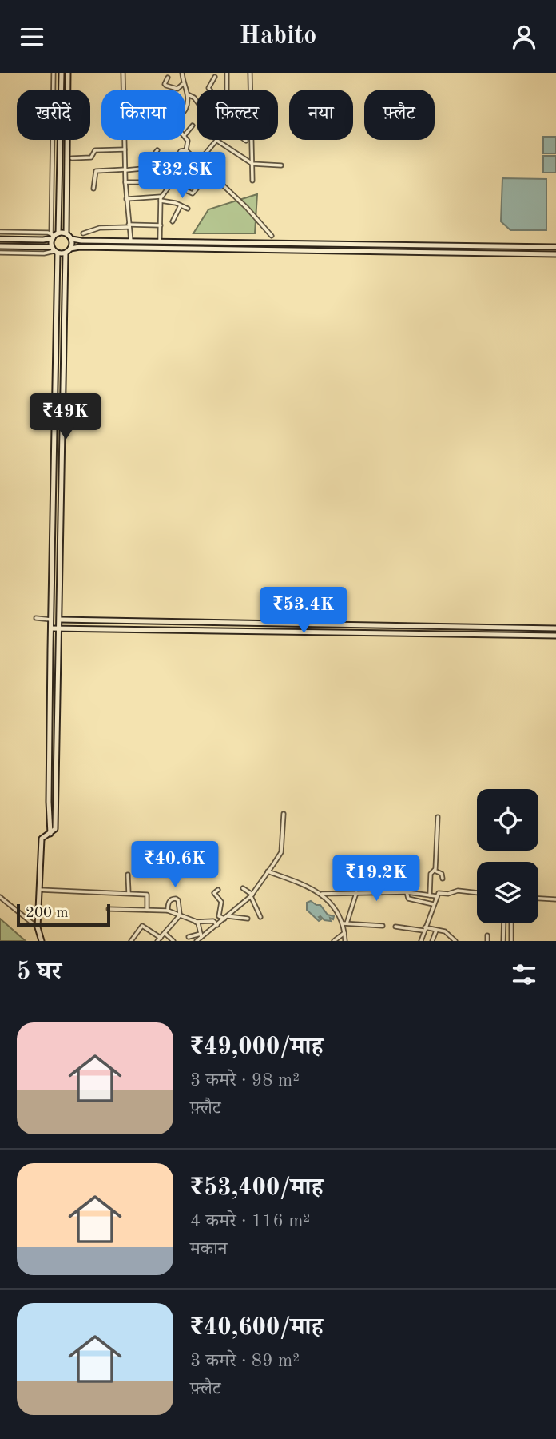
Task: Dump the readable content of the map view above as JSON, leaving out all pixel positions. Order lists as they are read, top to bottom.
{
  "scale_bar": "200 m",
  "page": {
    "header": "Habito",
    "chip": [
      "खरीदें",
      "किराया",
      "फ़िल्टर",
      "नया",
      "फ़्लैट"
    ],
    "price": [
      "₹32.8K",
      "₹49K",
      "₹53.4K",
      "₹40.6K",
      "₹19.2K"
    ],
    "scale": "200 m",
    "heading": "5 घर",
    "list": [
      {
        "name": "₹49,000/माह",
        "note": "3 कमरे · 98 m² · फ़्लैट"
      },
      {
        "name": "₹53,400/माह",
        "note": "4 कमरे · 116 m² · मकान"
      },
      {
        "name": "₹40,600/माह",
        "note": "3 कमरे · 89 m² · फ़्लैट"
      }
    ]
  }
}
